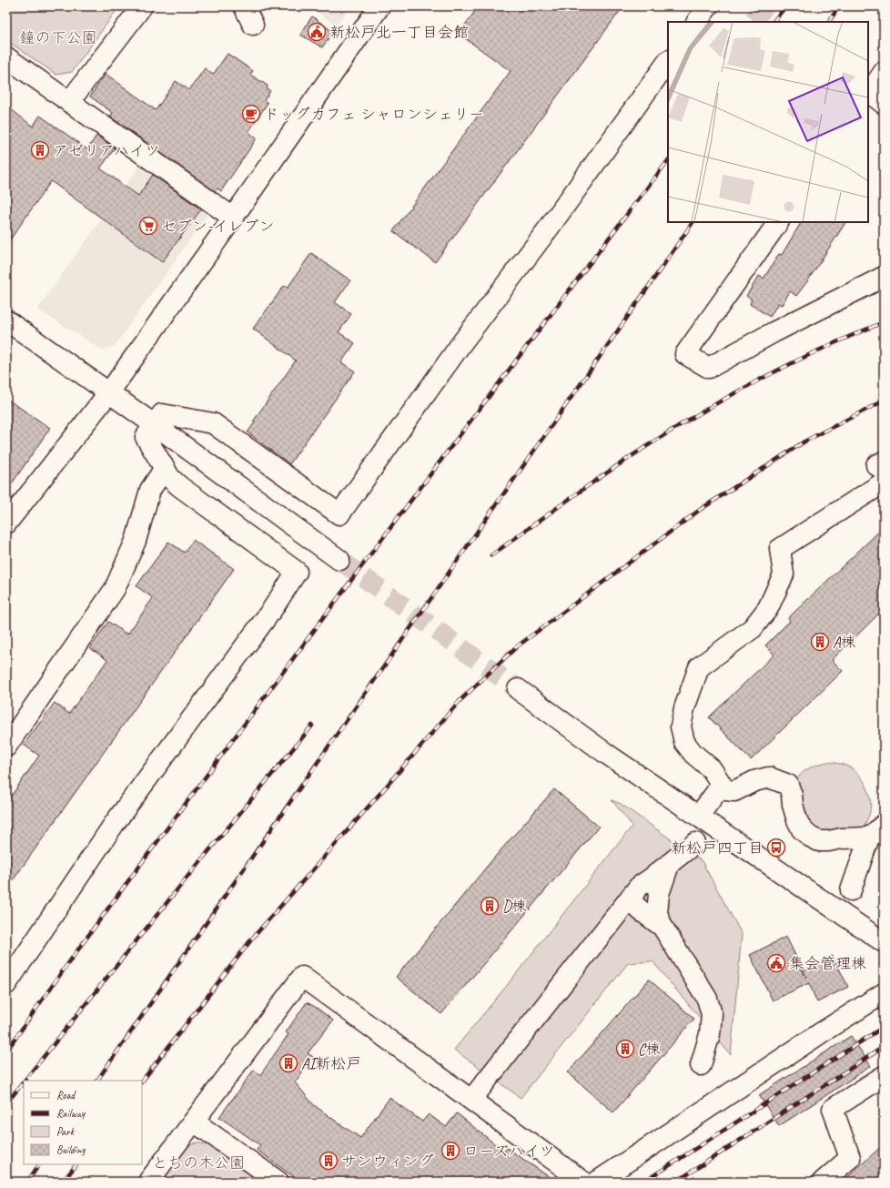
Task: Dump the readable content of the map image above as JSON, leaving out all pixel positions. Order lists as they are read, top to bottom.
{
  "parks": ["鐘の下公園", "とちの木公園"],
  "places": {
    "public building": ["新松戸北一丁目会館", "集会管理棟"],
    "cafe": ["ドッグカフェ シャロンシェリー"],
    "building": [
      "アゼリアハイツ",
      "A棟",
      "D棟",
      "C棟",
      "AI新松戸",
      "ローズハイツ",
      "サンウィング"
    ],
    "supermarket": ["セブン-イレブン"],
    "bus stop": ["新松戸四丁目"]
  },
  "legend": [
    "Road",
    "Railway",
    "Park",
    "Building"
  ]
}
